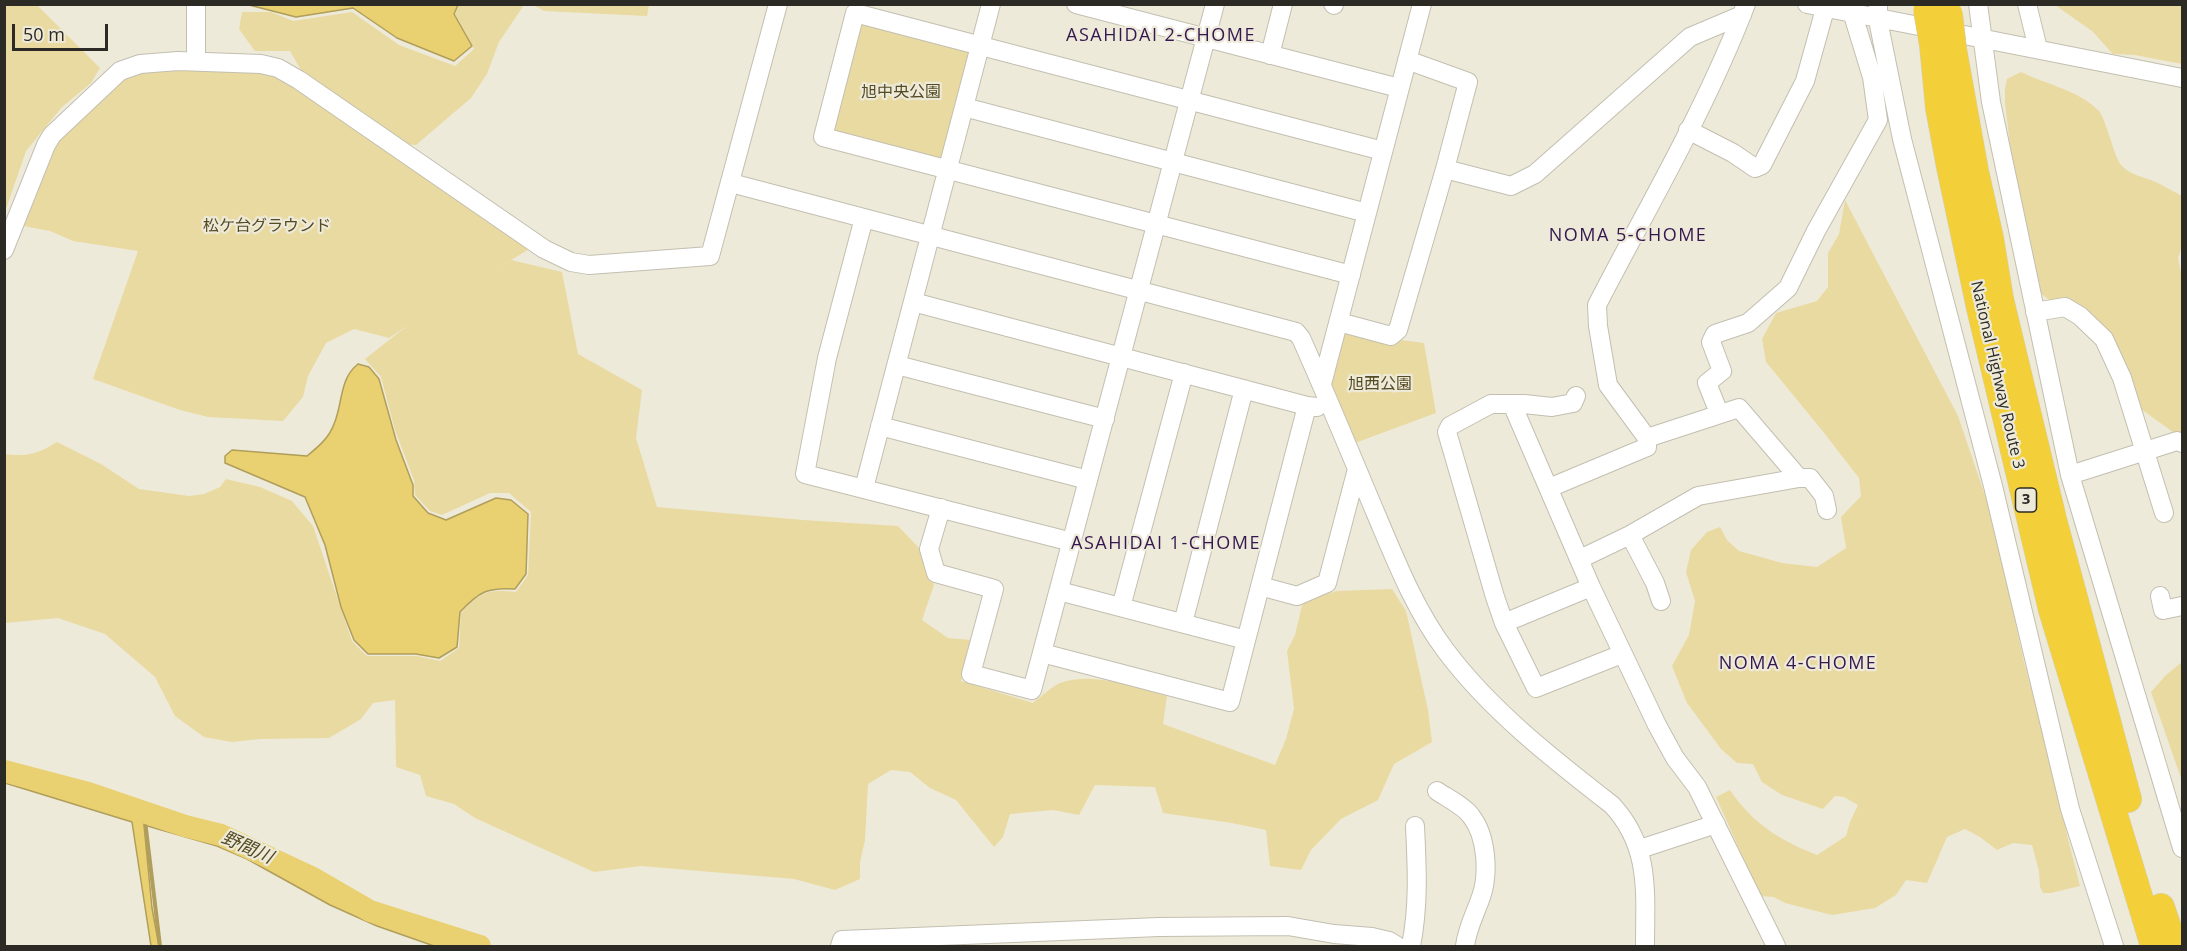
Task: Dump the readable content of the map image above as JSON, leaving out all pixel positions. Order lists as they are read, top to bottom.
{
  "streets": {
    "highway": ["National Highway Route 3", "3"]
  },
  "districts": [
    "ASAHIDAI 2-CHOME",
    "NOMA 5-CHOME",
    "ASAHIDAI 1-CHOME",
    "NOMA 4-CHOME"
  ],
  "water": ["野間川"],
  "parks": ["旭中央公園", "松ケ台グラウンド", "旭西公園"],
  "scale_bar": "50 m"
}
